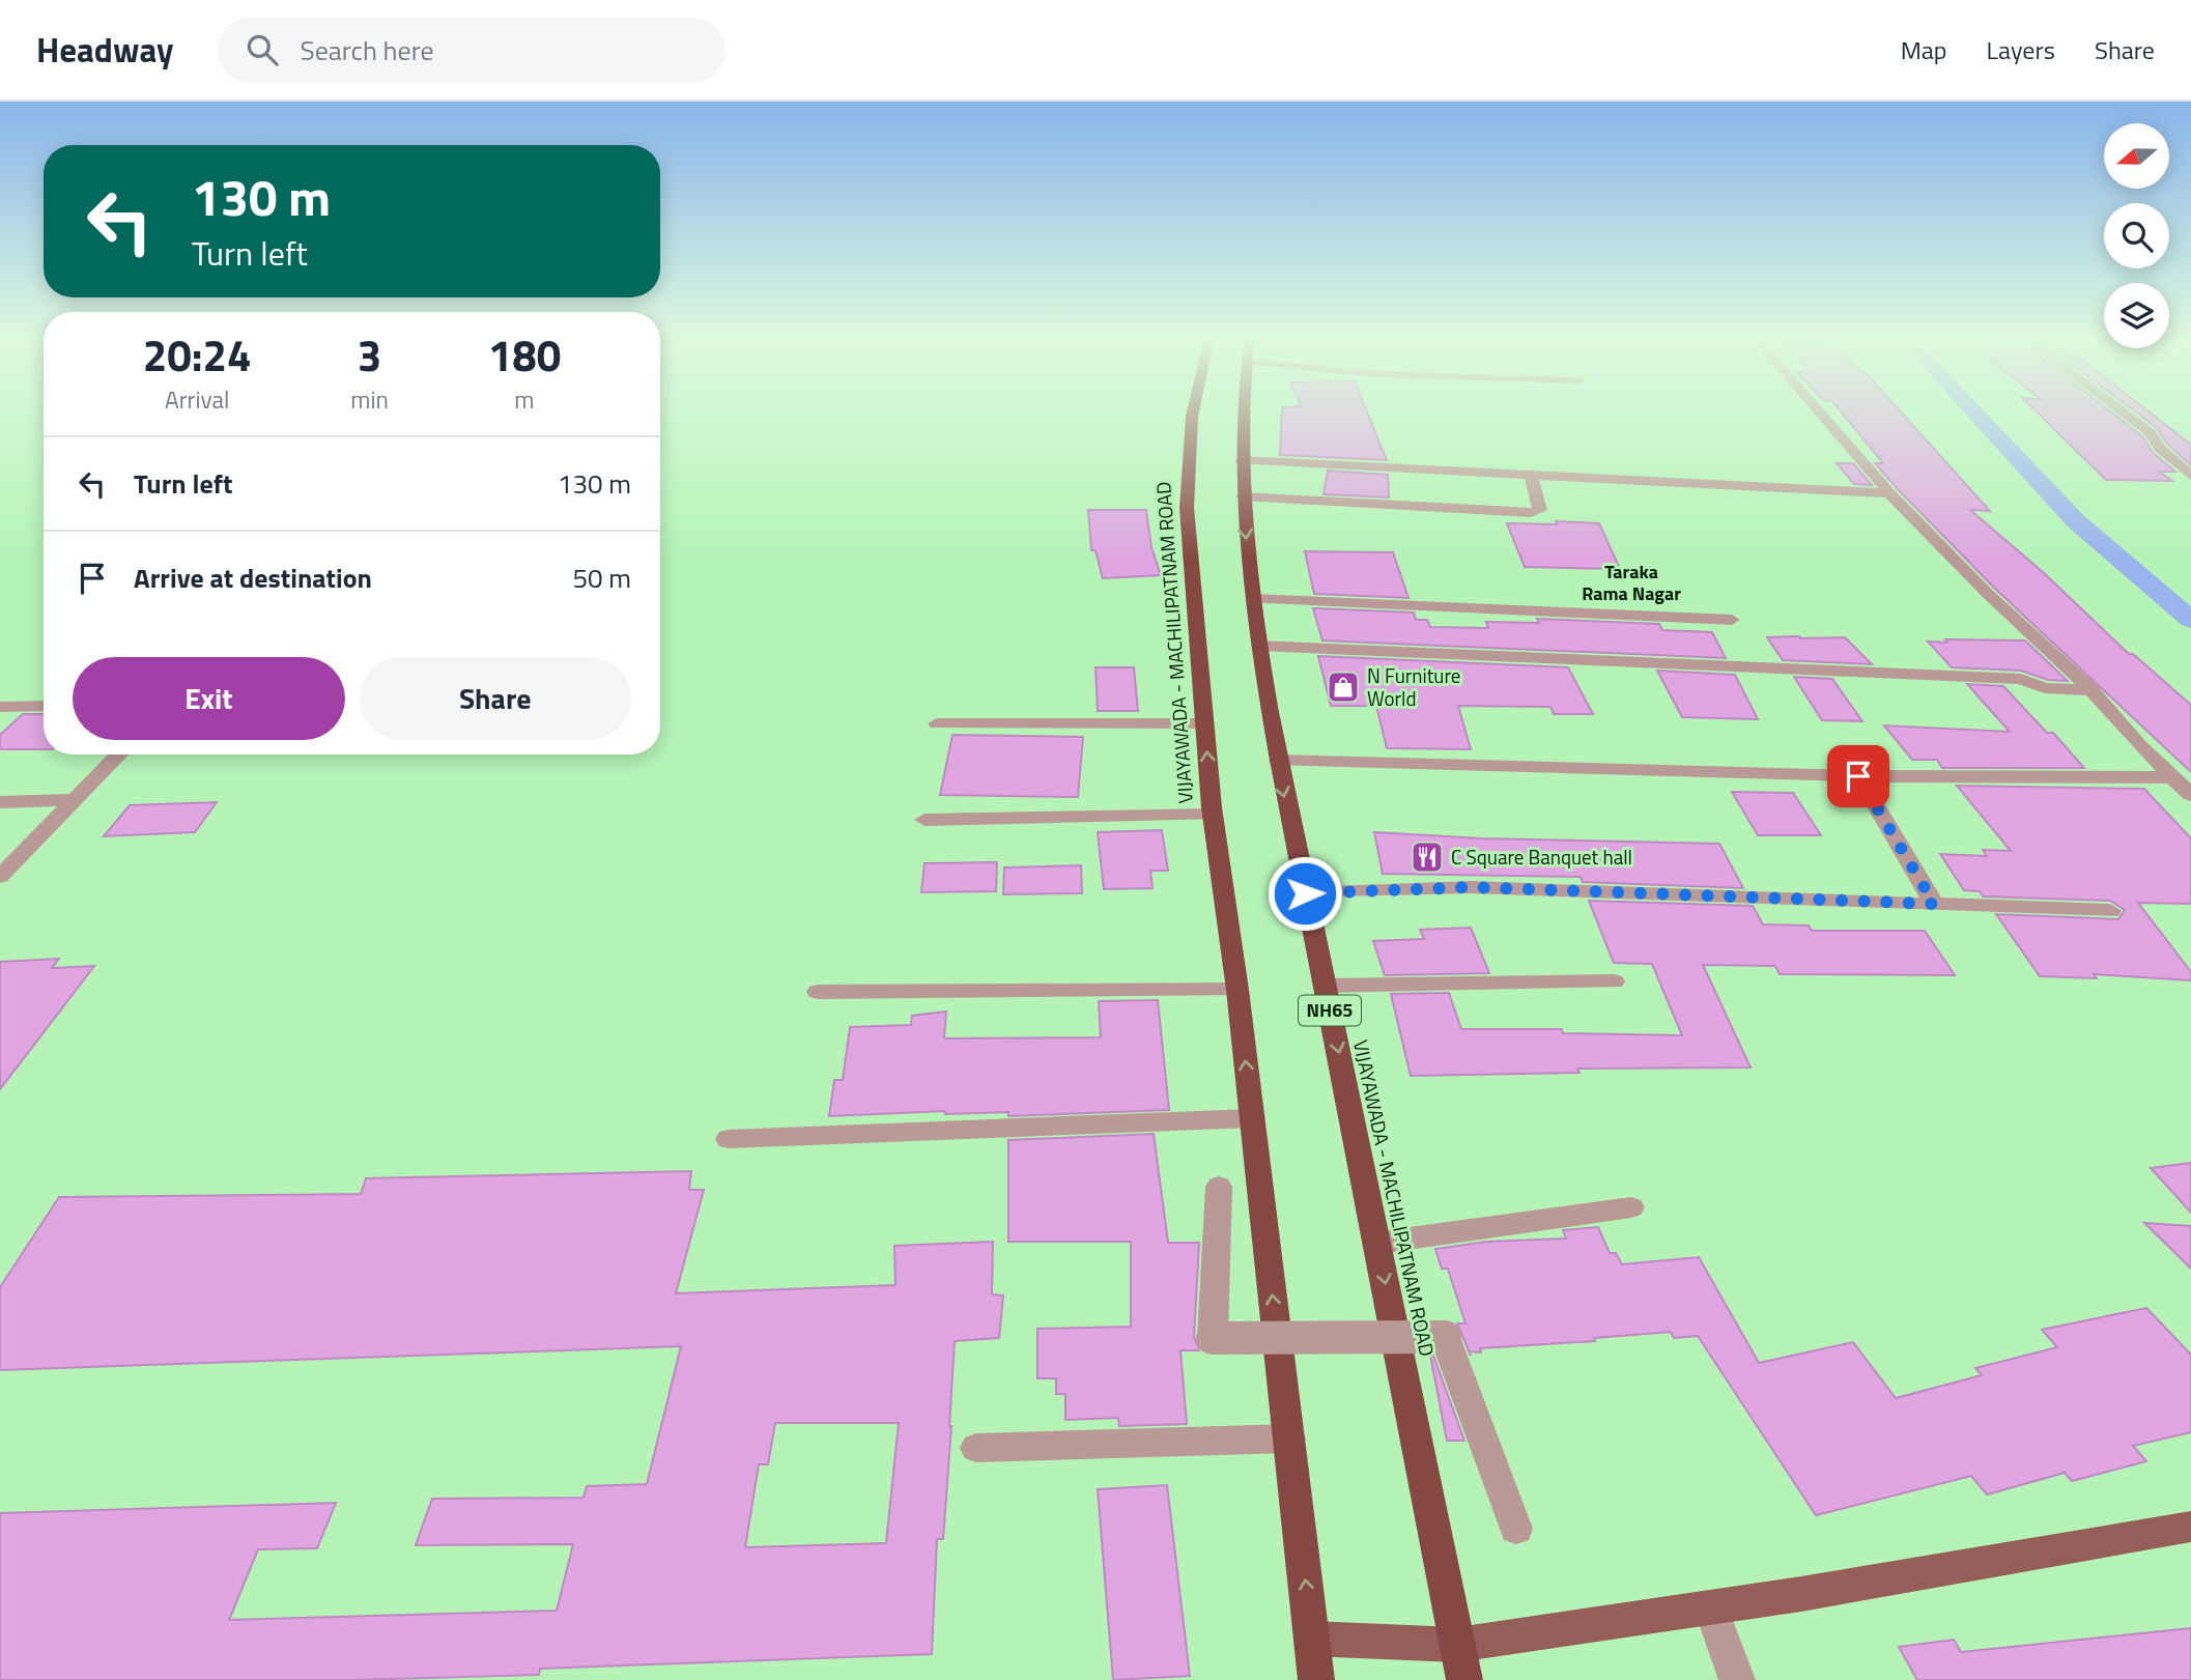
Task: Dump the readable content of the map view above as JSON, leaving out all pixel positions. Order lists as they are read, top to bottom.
{
  "streets": {
    "highway": ["VIJAYAWADA - MACHILIPATNAM ROAD", "NH65"]
  },
  "districts": ["Taraka Rama Nagar"],
  "places": {
    "shop": ["N Furniture World"],
    "restaurant": ["C Square Banquet hall"]
  },
  "north": "left",
  "page": {
    "header": "Headway",
    "search": "Search here",
    "nav": ["Map", "Layers", "Share"],
    "turn": ["130 m", "Turn left"],
    "eta": [
      "20:24",
      "Arrival",
      "3",
      "min",
      "180",
      "m"
    ],
    "list": [
      {
        "name": "Turn left",
        "value": "130 m"
      },
      {
        "name": "Arrive at destination",
        "value": "50 m"
      }
    ],
    "buttons": ["Exit", "Share"]
  }
}
